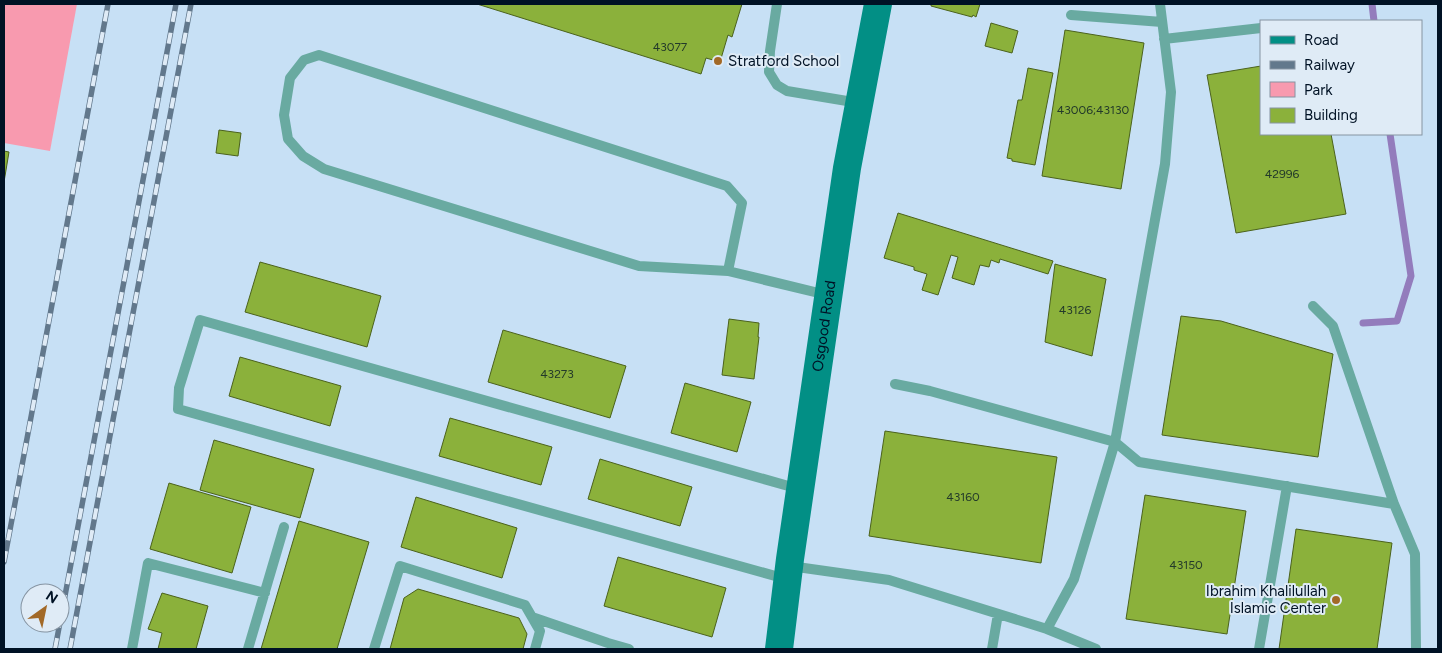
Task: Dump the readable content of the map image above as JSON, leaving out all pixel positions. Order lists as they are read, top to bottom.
{
  "streets": {
    "main road": ["Osgood Road"]
  },
  "places": ["Stratford School", "Ibrahim Khalilullah Islamic Center"],
  "house_numbers": [
    "43077",
    "43006;43130",
    "42996",
    "43126",
    "43273",
    "43160",
    "43150"
  ],
  "legend": [
    "Road",
    "Railway",
    "Park",
    "Building"
  ],
  "north": "top right"
}
